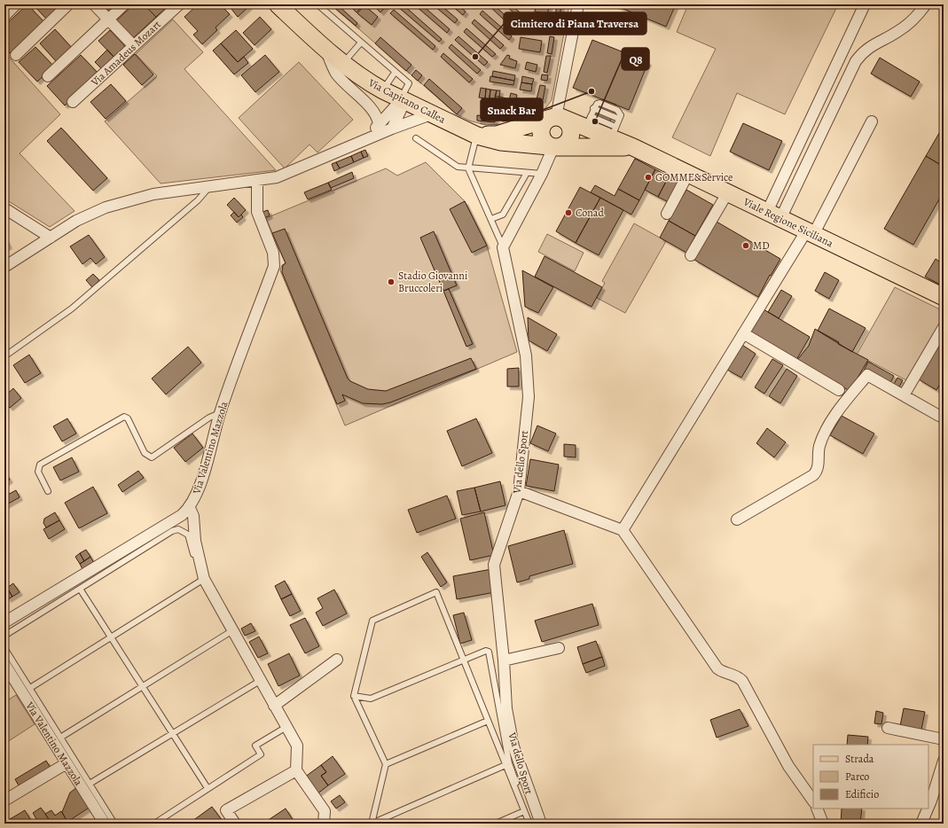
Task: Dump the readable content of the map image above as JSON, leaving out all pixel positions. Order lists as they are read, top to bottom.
{
  "streets": {
    "main road": ["Via Capitano Callea", "Viale Regione Siciliana"],
    "street": ["Via Amadeus Mozart", "Via Valentino Mazzola", "Via dello Sport"]
  },
  "crossings": [
    ["Via Capitano Callea", "Viale Regione Siciliana"]
  ],
  "places": [
    "Cimitero di Piana Traversa",
    "Snack Bar",
    "Q8",
    "GOMME&Service",
    "Conad",
    "MD",
    "Stadio Giovanni Bruccoleri"
  ],
  "legend": ["Strada", "Parco", "Edificio"]
}
